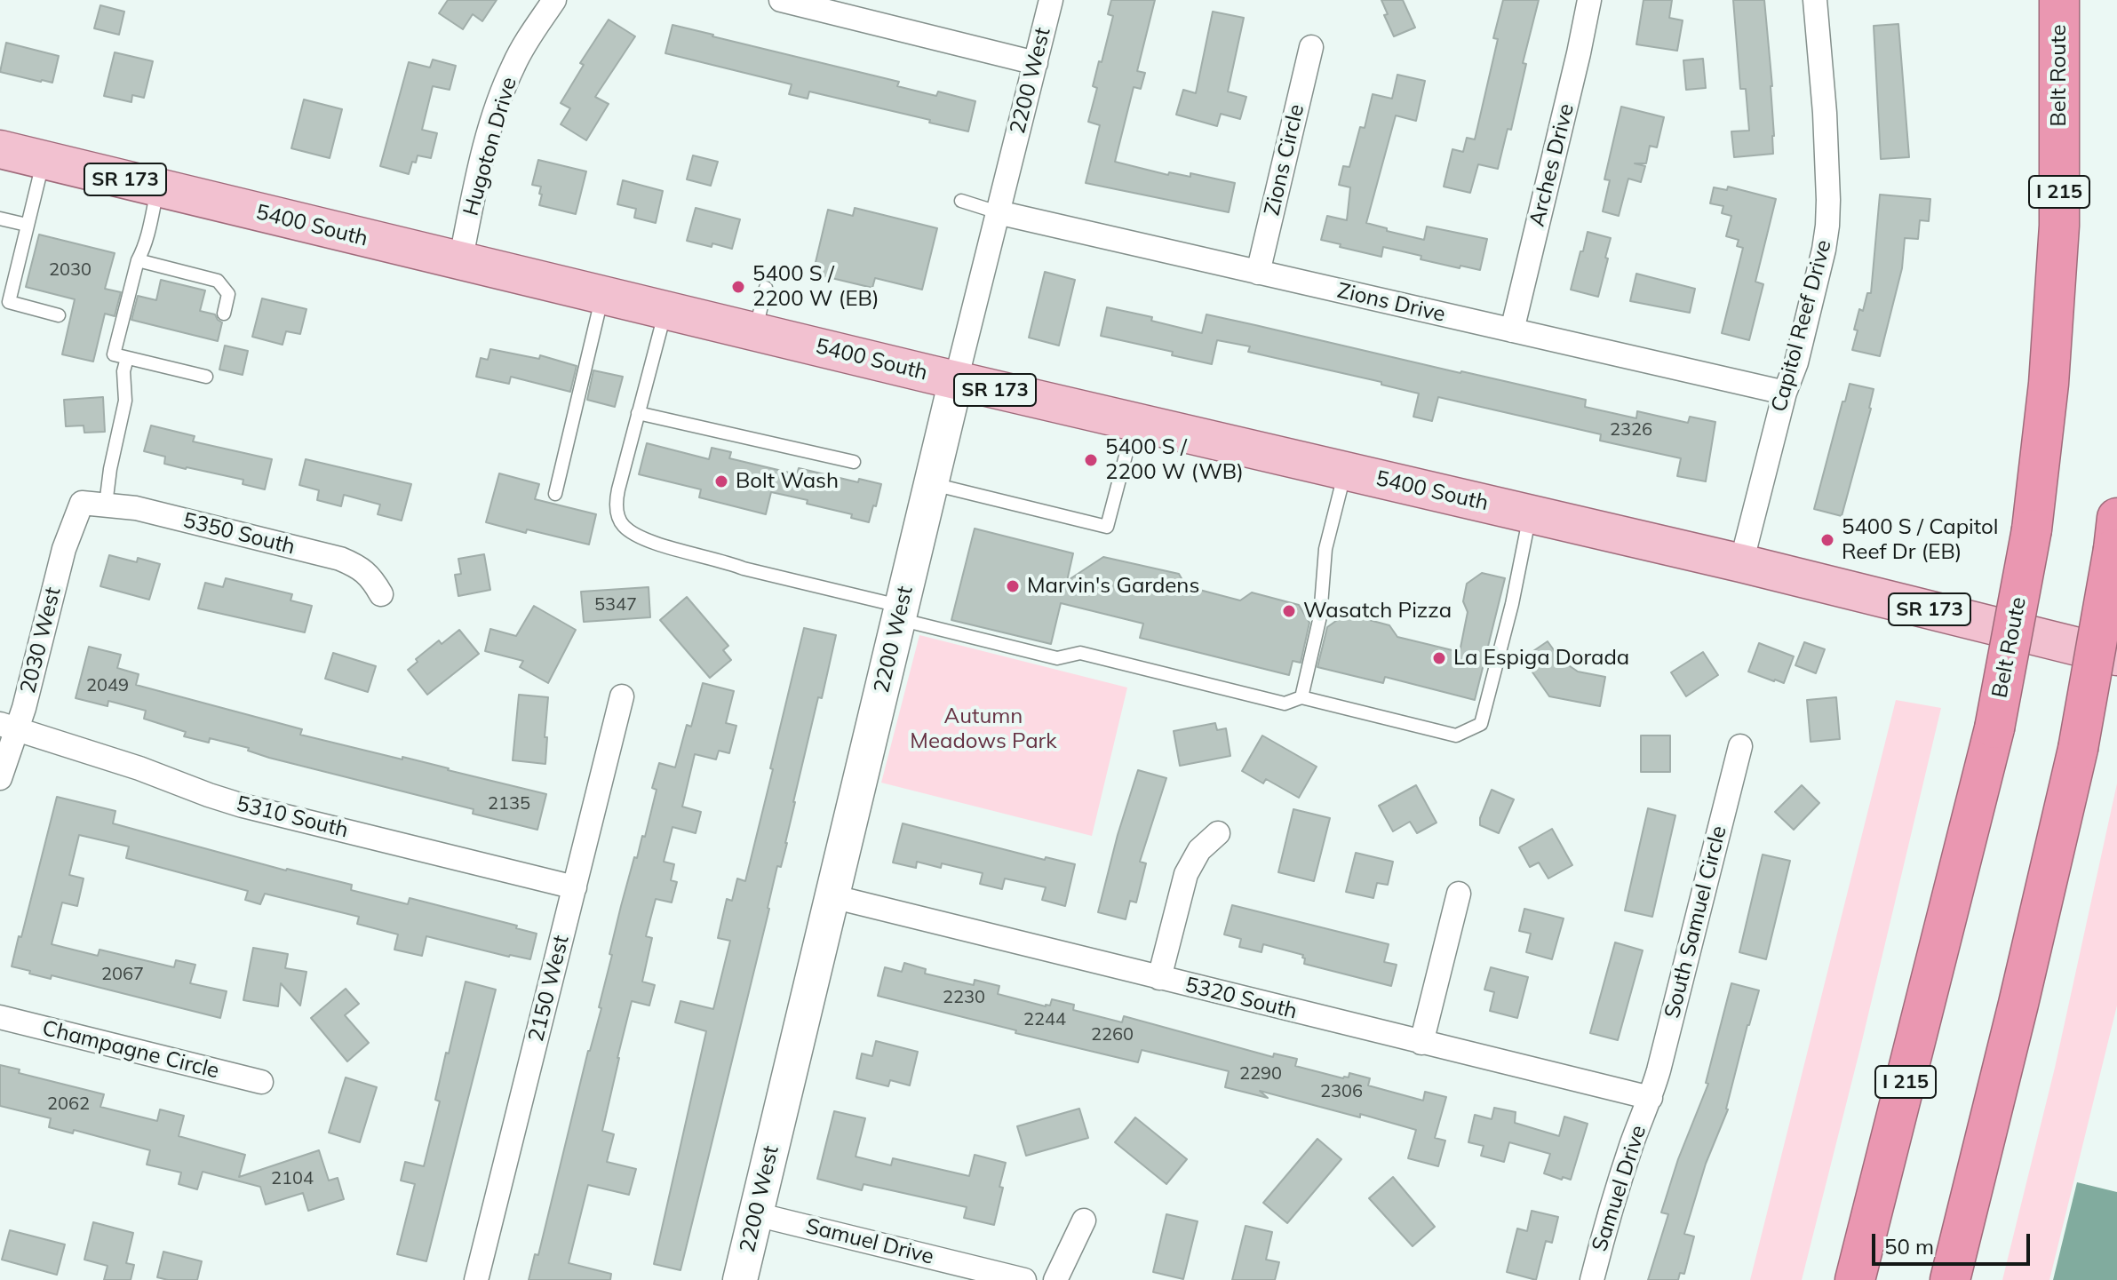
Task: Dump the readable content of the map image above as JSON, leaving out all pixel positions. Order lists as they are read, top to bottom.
{
  "streets": {
    "highway": ["Belt Route", "I 215"],
    "main road": ["SR 173", "5400 South"],
    "street": [
      "2200 West",
      "Hugoton Drive",
      "Zions Circle",
      "Arches Drive",
      "Zions Drive",
      "Capitol Reef Drive",
      "5350 South",
      "2030 West",
      "5310 South",
      "South Samuel Circle",
      "2150 West",
      "5320 South",
      "Champagne Circle",
      "Samuel Drive"
    ]
  },
  "crossings": [
    ["2200 West", "5400 South"],
    ["2200 West", "Zions Drive"],
    ["2200 West", "5320 South"],
    ["2200 West", "Samuel Drive"],
    ["Hugoton Drive", "5400 South"],
    ["Zions Circle", "Zions Drive"],
    ["Arches Drive", "Zions Drive"],
    ["5400 South", "Capitol Reef Drive"],
    ["Zions Drive", "Capitol Reef Drive"],
    ["5350 South", "2030 West"],
    ["2030 West", "5310 South"],
    ["5310 South", "2150 West"],
    ["South Samuel Circle", "5320 South"],
    ["South Samuel Circle", "Samuel Drive"],
    ["5320 South", "Samuel Drive"]
  ],
  "parks": ["Autumn Meadows Park"],
  "places": [
    "5400 S / 2200 W (EB)",
    "5400 S / 2200 W (WB)",
    "Bolt Wash",
    "5400 S / Capitol Reef Dr (EB)",
    "Marvin's Gardens",
    "Wasatch Pizza",
    "La Espiga Dorada"
  ],
  "house_numbers": [
    "2030",
    "2326",
    "5347",
    "2049",
    "2135",
    "2067",
    "2230",
    "2244",
    "2260",
    "2290",
    "2306",
    "2062",
    "2104"
  ],
  "scale_bar": "50 m"
}
